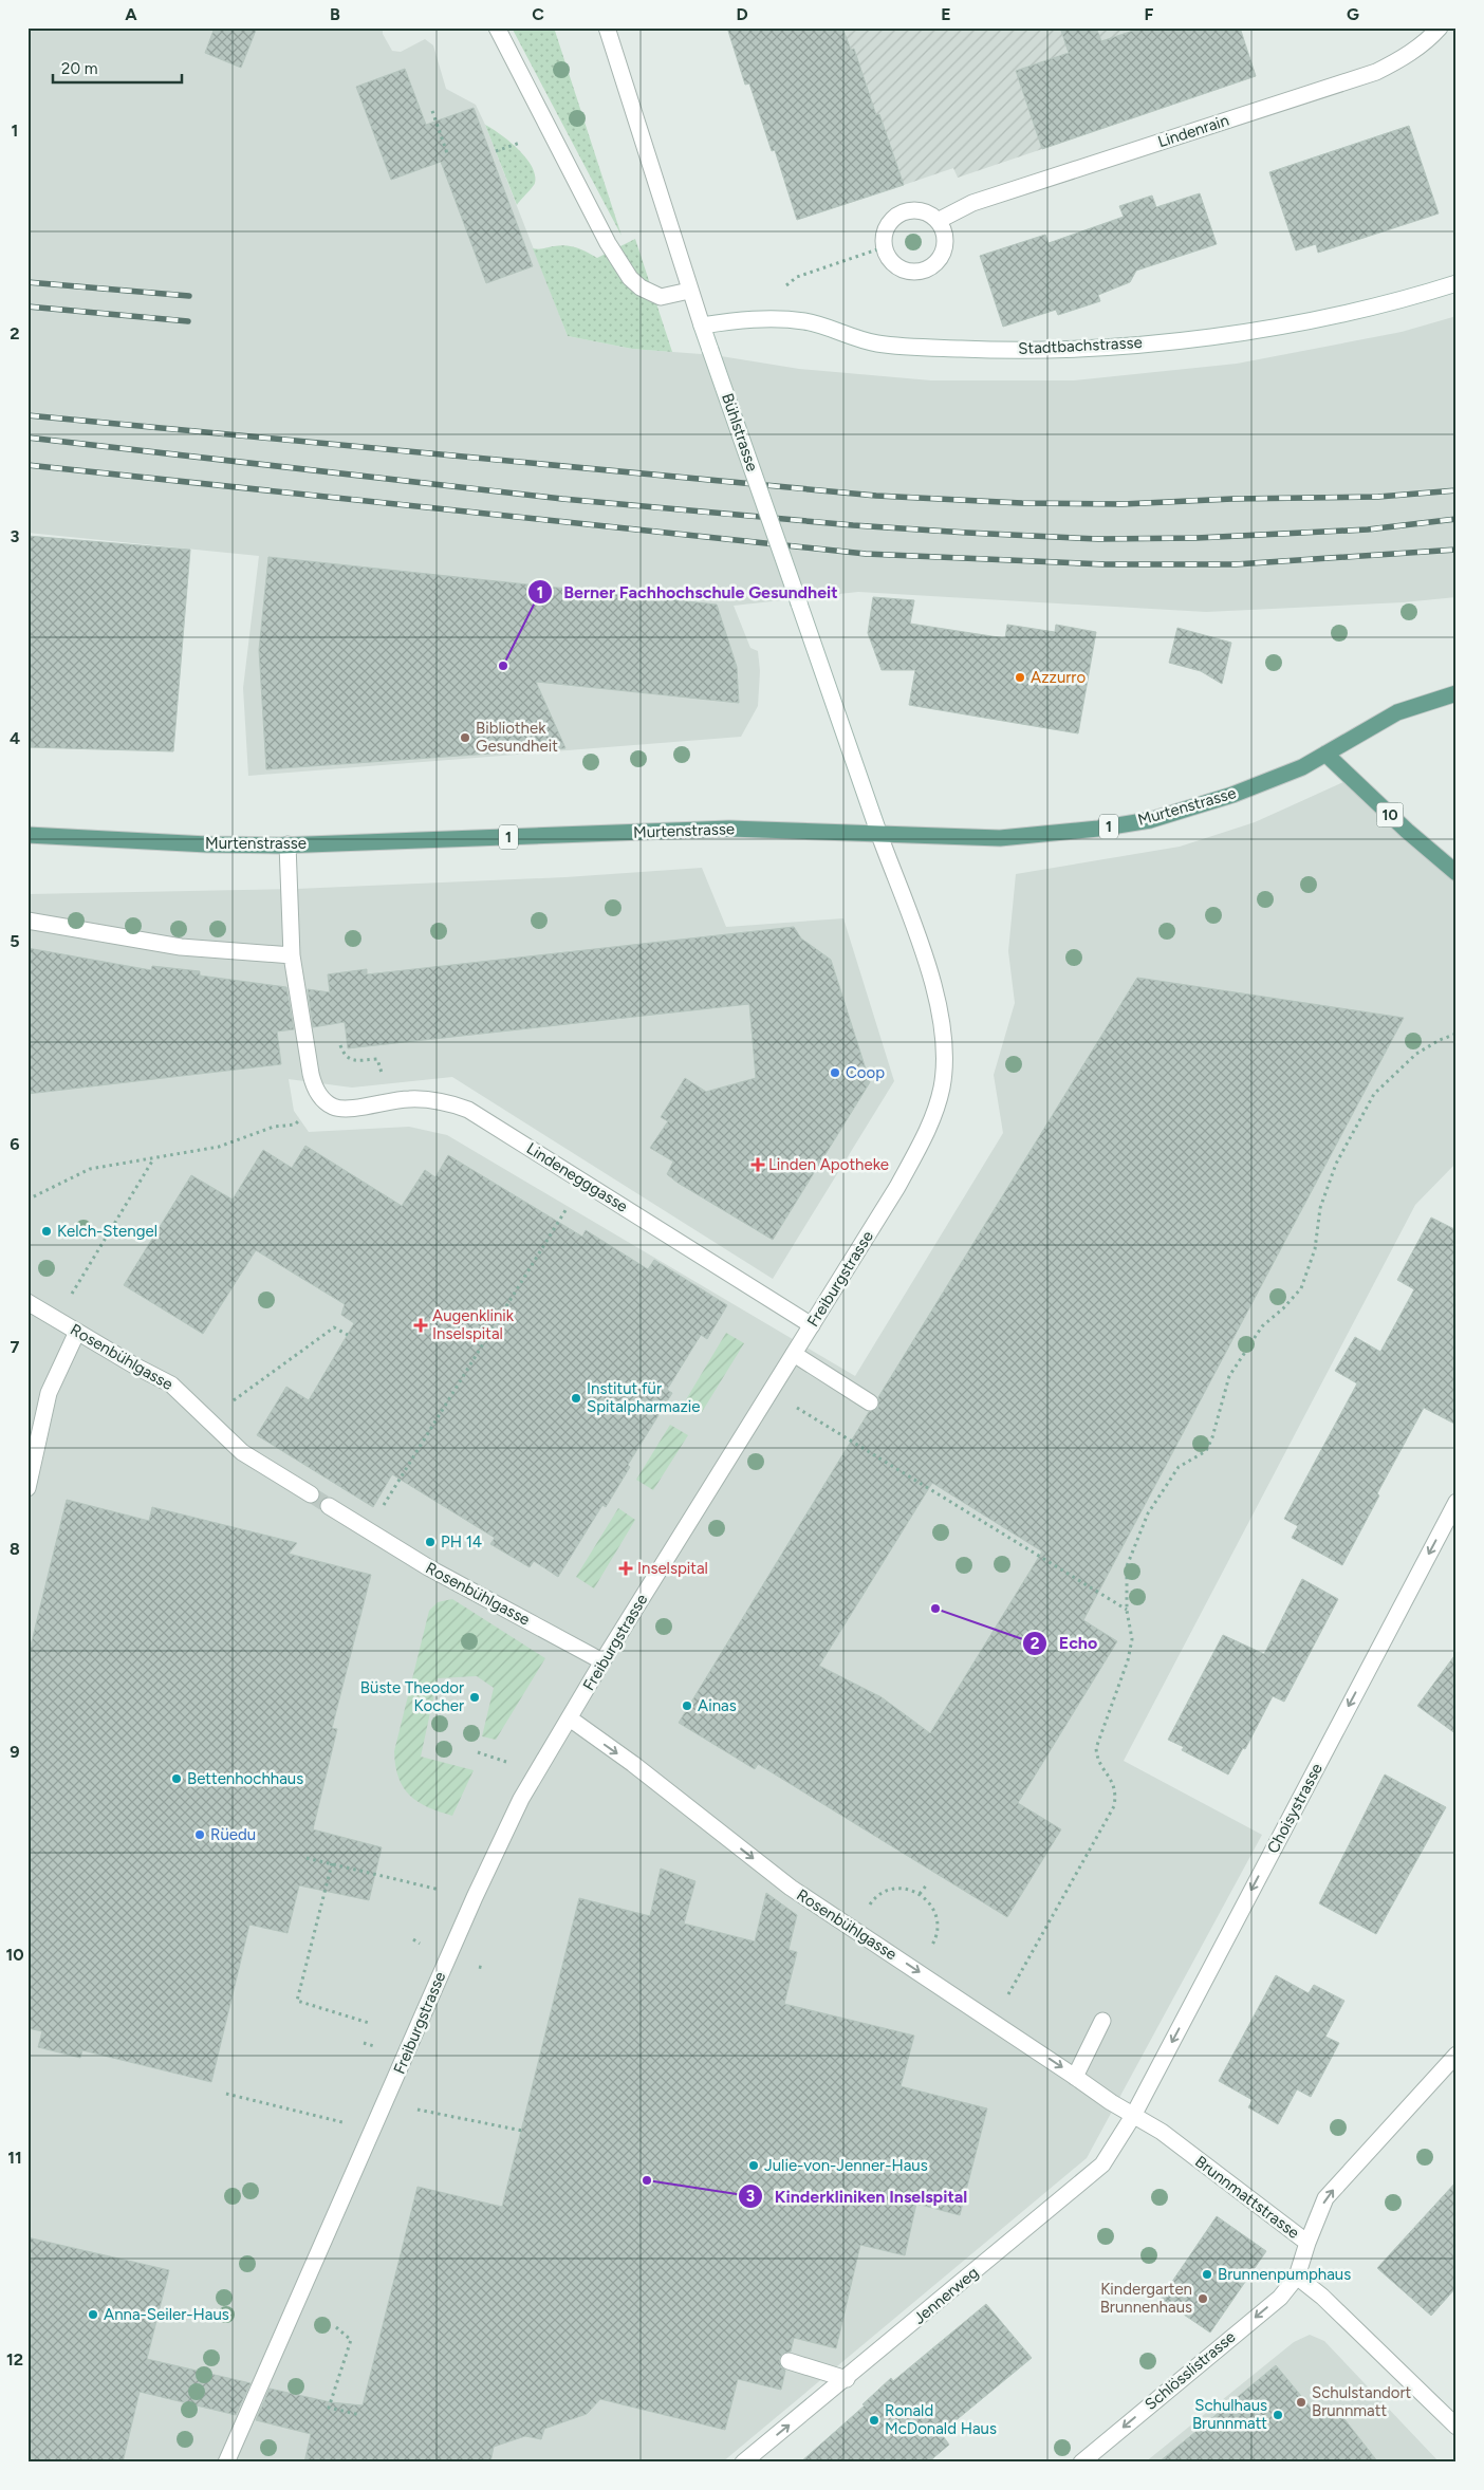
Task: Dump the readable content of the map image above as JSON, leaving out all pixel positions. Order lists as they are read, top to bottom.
{
  "streets": {
    "main road": ["Murtenstrasse", "10", "1"],
    "street": [
      "Lindenrain",
      "Stadtbachstrasse",
      "Bühlstrasse",
      "Lindenegggasse",
      "Freiburgstrasse",
      "Rosenbühlgasse",
      "Choisystrasse",
      "Brunnmattstrasse",
      "Jennerweg",
      "Schlösslistrasse"
    ]
  },
  "crossings": [
    ["Stadtbachstrasse", "Bühlstrasse"],
    ["Bühlstrasse", "Murtenstrasse"],
    ["Bühlstrasse", "Freiburgstrasse"],
    ["Murtenstrasse", "10"],
    ["Murtenstrasse", "1"],
    ["Murtenstrasse", "Freiburgstrasse"],
    ["10", "1"],
    ["Lindenegggasse", "Freiburgstrasse"],
    ["Freiburgstrasse", "Rosenbühlgasse"],
    ["Rosenbühlgasse", "Choisystrasse"],
    ["Rosenbühlgasse", "Brunnmattstrasse"],
    ["Rosenbühlgasse", "Jennerweg"],
    ["Choisystrasse", "Brunnmattstrasse"],
    ["Choisystrasse", "Jennerweg"],
    ["Brunnmattstrasse", "Jennerweg"],
    ["Brunnmattstrasse", "Schlösslistrasse"]
  ],
  "one_way": ["Rosenbühlgasse", "Choisystrasse", "Schlösslistrasse"],
  "places": {
    "other": [
      "Berner Fachhochschule Gesundheit",
      "Azzurro",
      "Bibliothek Gesundheit",
      "Coop",
      "Kelch-Stengel",
      "Institut für Spitalpharmazie",
      "PH 14",
      "Echo",
      "Büste Theodor Kocher",
      "Ainas",
      "Bettenhochhaus",
      "Rüedu",
      "Julie-von-Jenner-Haus",
      "Kinderkliniken Inselspital",
      "Brunnenpumphaus",
      "Kindergarten Brunnenhaus",
      "Anna-Seiler-Haus",
      "Schulstandort Brunnmatt",
      "Schulhaus Brunnmatt",
      "Ronald McDonald Haus"
    ],
    "health": ["Linden Apotheke", "Augenklinik Inselspital", "Inselspital"]
  },
  "scale_bar": "20 m",
  "grid": {
    "columns": [
      "A",
      "B",
      "C",
      "D",
      "E",
      "F",
      "G"
    ],
    "rows": [
      "1",
      "2",
      "3",
      "4",
      "5",
      "6",
      "7",
      "8",
      "9",
      "10",
      "11",
      "12"
    ]
  }
}
